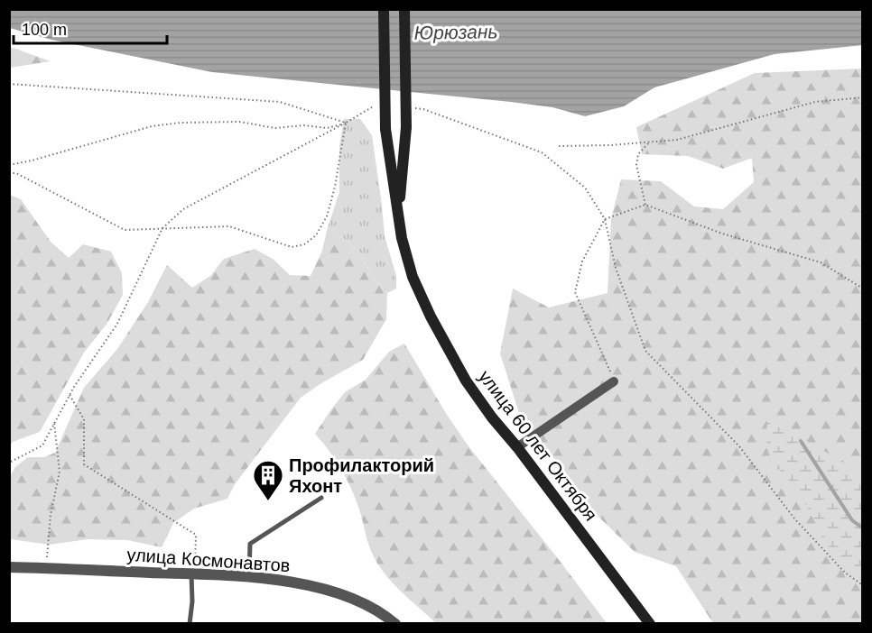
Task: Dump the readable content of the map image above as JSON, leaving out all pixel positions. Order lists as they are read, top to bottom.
{
  "streets": {
    "main road": ["улица 60 лет Октября"],
    "street": ["улица Космонавтов"]
  },
  "water": ["Юрюзань"],
  "places": {
    "building": ["Профилакторий Яхонт"]
  },
  "scale_bar": "100 m"
}
